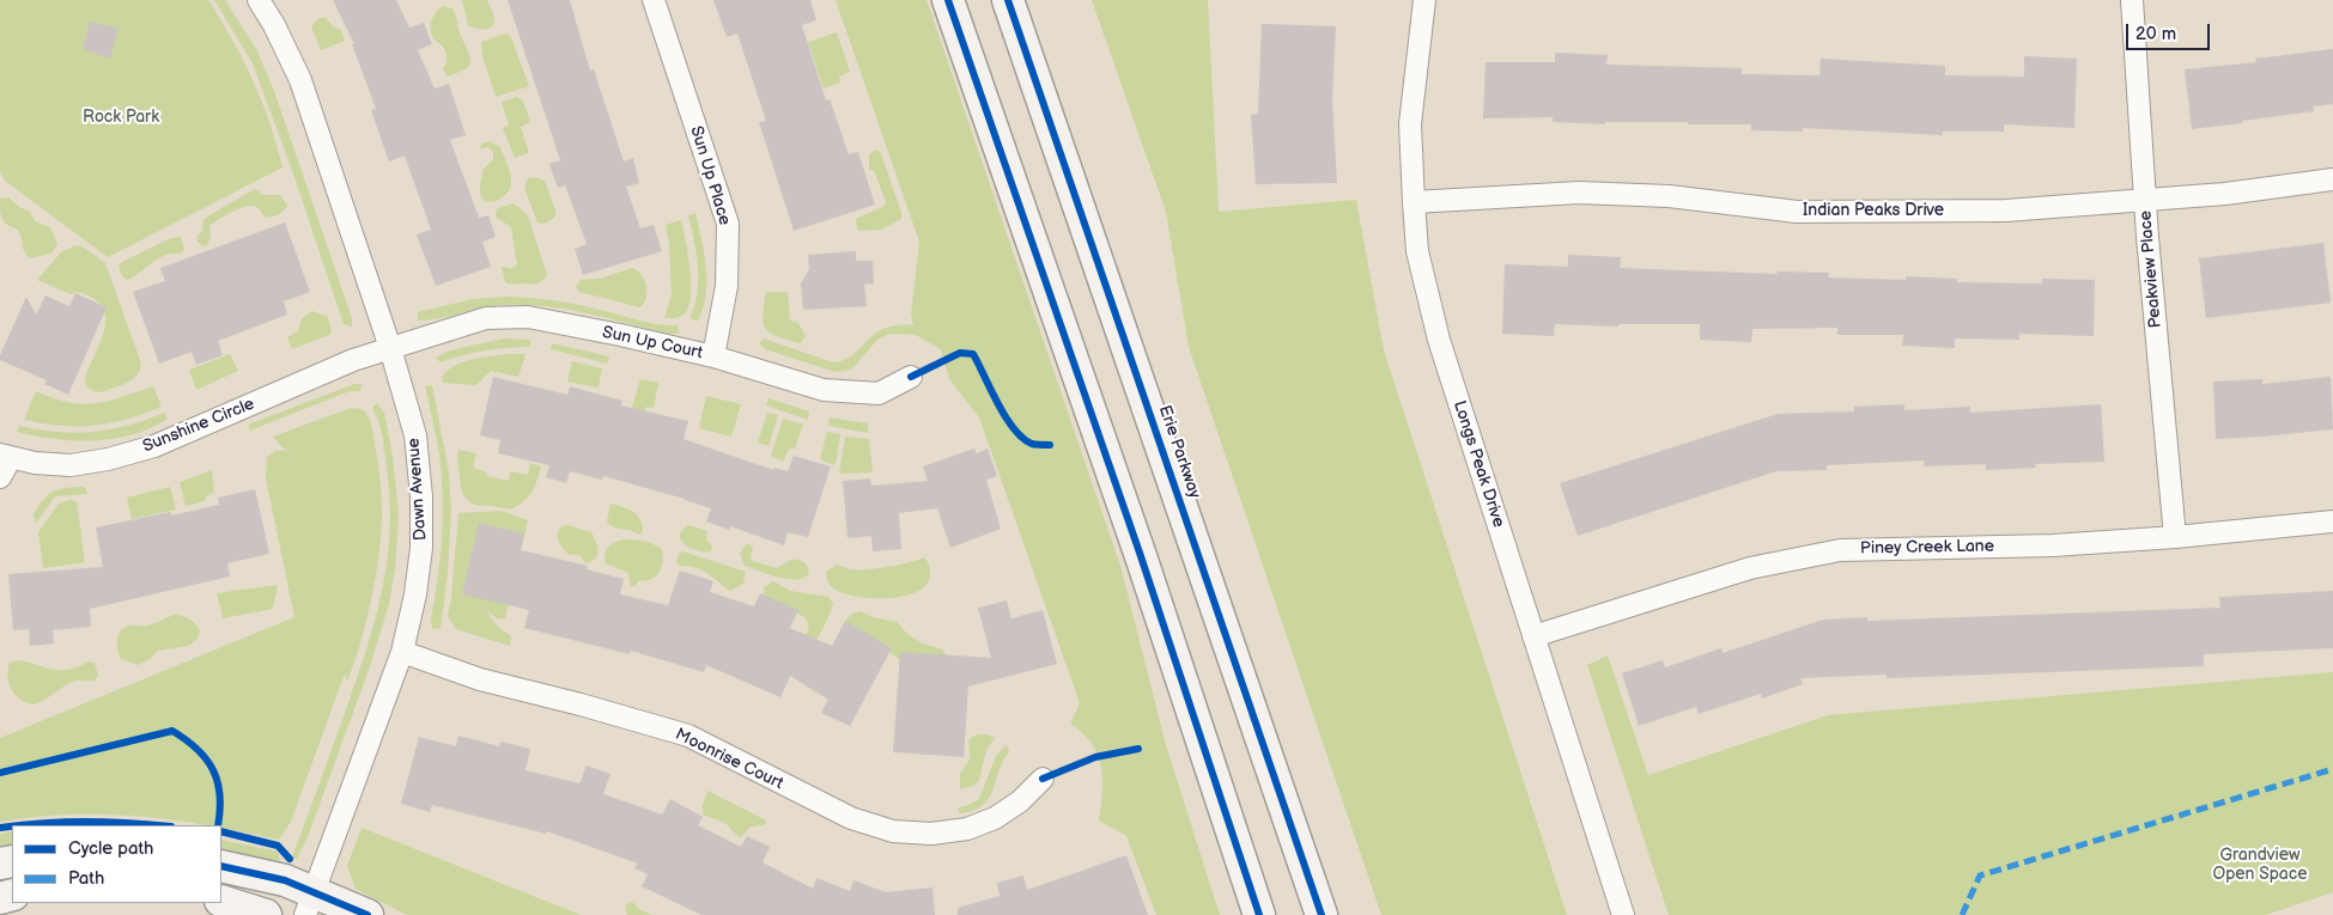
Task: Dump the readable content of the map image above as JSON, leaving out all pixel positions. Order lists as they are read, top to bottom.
{
  "streets": {
    "main road": ["Erie Parkway"],
    "street": [
      "Sun Up Place",
      "Indian Peaks Drive",
      "Peakview Place",
      "Sun Up Court",
      "Sunshine Circle",
      "Longs Peak Drive",
      "Dawn Avenue",
      "Piney Creek Lane",
      "Moonrise Court"
    ]
  },
  "crossings": [
    ["Sun Up Place", "Sun Up Court"],
    ["Indian Peaks Drive", "Peakview Place"],
    ["Indian Peaks Drive", "Longs Peak Drive"],
    ["Peakview Place", "Piney Creek Lane"],
    ["Sun Up Court", "Sunshine Circle"],
    ["Sun Up Court", "Dawn Avenue"],
    ["Sunshine Circle", "Dawn Avenue"],
    ["Longs Peak Drive", "Piney Creek Lane"],
    ["Dawn Avenue", "Moonrise Court"]
  ],
  "parks": ["Rock Park", "Grandview Open Space"],
  "legend": ["Cycle path", "Path"],
  "scale_bar": "20 m"
}
